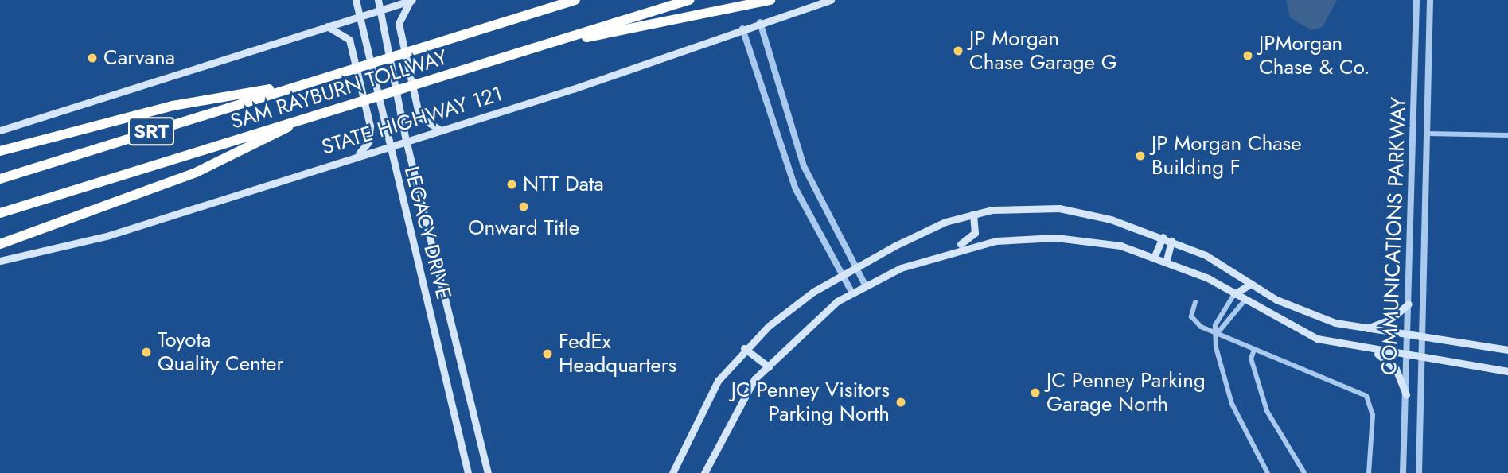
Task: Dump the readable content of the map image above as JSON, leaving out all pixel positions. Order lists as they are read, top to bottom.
{
  "streets": {
    "highway": ["SAM RAYBURN TOLLWAY", "SRT"],
    "main road": ["STATE HIGHWAY 121", "LEGACY DRIVE"],
    "street": ["COMMUNICATIONS PARKWAY"]
  },
  "crossings": [
    ["STATE HIGHWAY 121", "LEGACY DRIVE"]
  ],
  "places": [
    "JP Morgan Chase Garage G",
    "JPMorgan Chase & Co.",
    "Carvana",
    "JP Morgan Chase Building F",
    "NTT Data",
    "Onward Title",
    "Toyota Quality Center",
    "FedEx Headquarters",
    "JC Penney Parking Garage North",
    "JC Penney Visitors Parking North"
  ]
}
